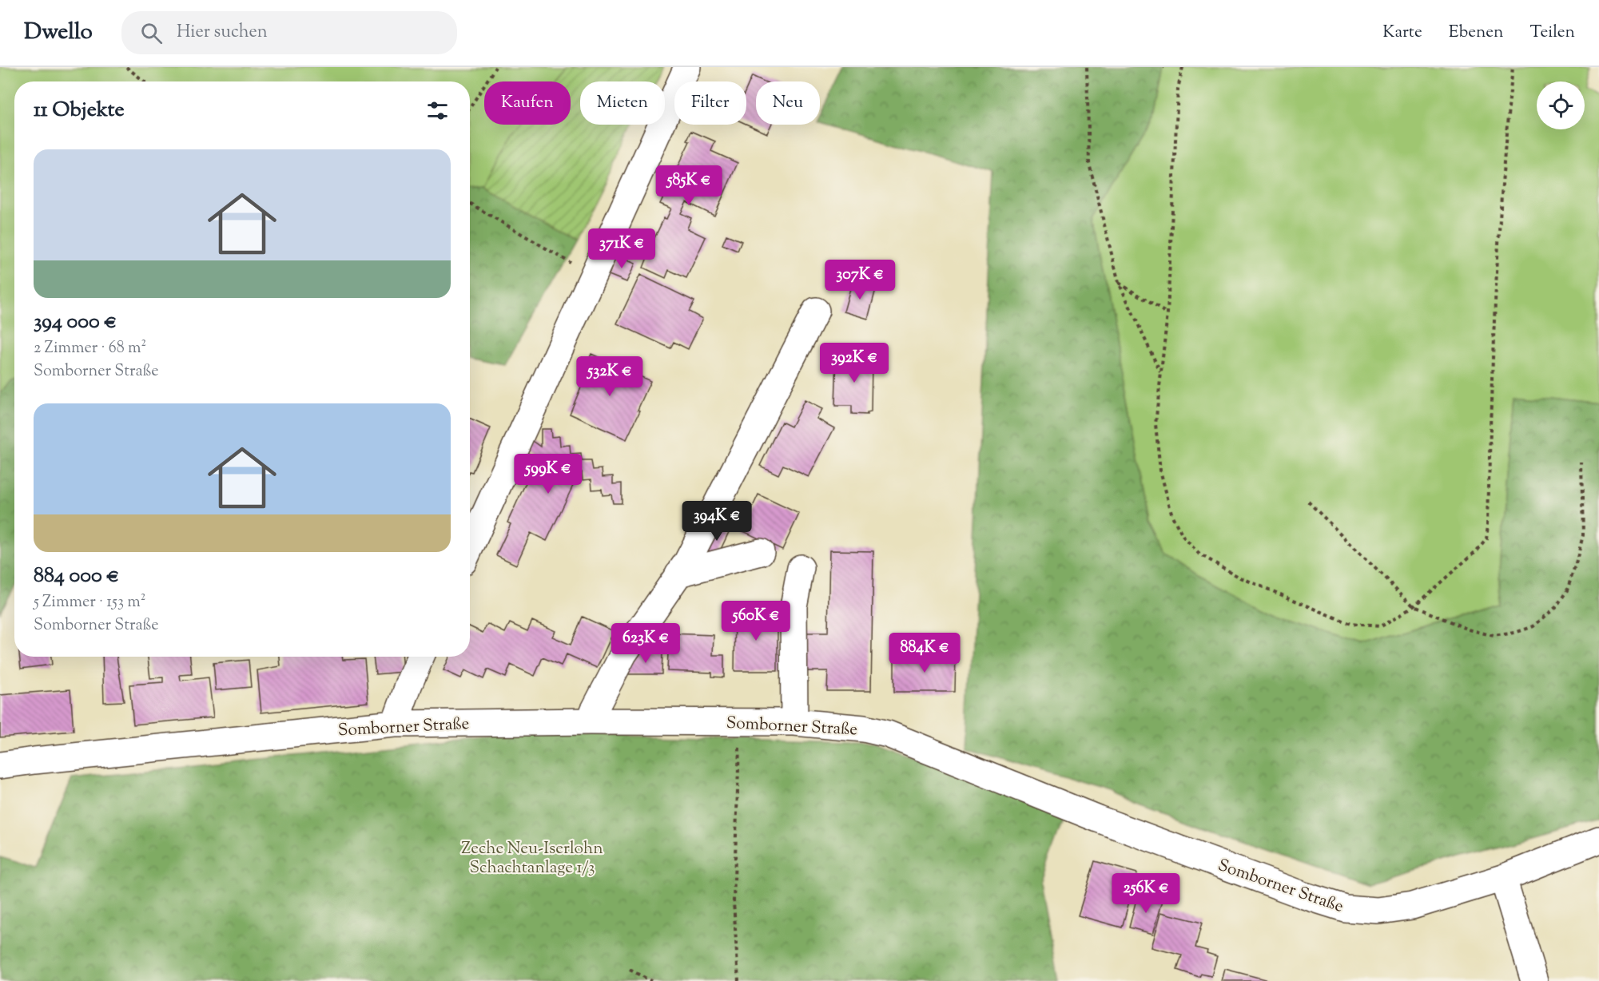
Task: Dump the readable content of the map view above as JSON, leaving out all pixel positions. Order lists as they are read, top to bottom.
{
  "streets": {
    "street": ["Somborner Straße"]
  },
  "parks": ["Zeche Neu-Iserlohn Schachtanlage 1/3"],
  "page": {
    "header": "Dwello",
    "search": "Hier suchen",
    "nav": ["Karte", "Ebenen", "Teilen"],
    "chip": [
      "Kaufen",
      "Mieten",
      "Filter",
      "Neu"
    ],
    "heading": "11 Objekte",
    "list": [
      {
        "name": "394 000 €",
        "note": "2 Zimmer · 68 m² · Somborner Straße"
      },
      {
        "name": "884 000 €",
        "note": "5 Zimmer · 153 m² · Somborner Straße"
      }
    ],
    "price": [
      "585K €",
      "371K €",
      "307K €",
      "392K €",
      "532K €",
      "599K €",
      "394K €",
      "560K €",
      "623K €",
      "884K €",
      "256K €"
    ]
  }
}
